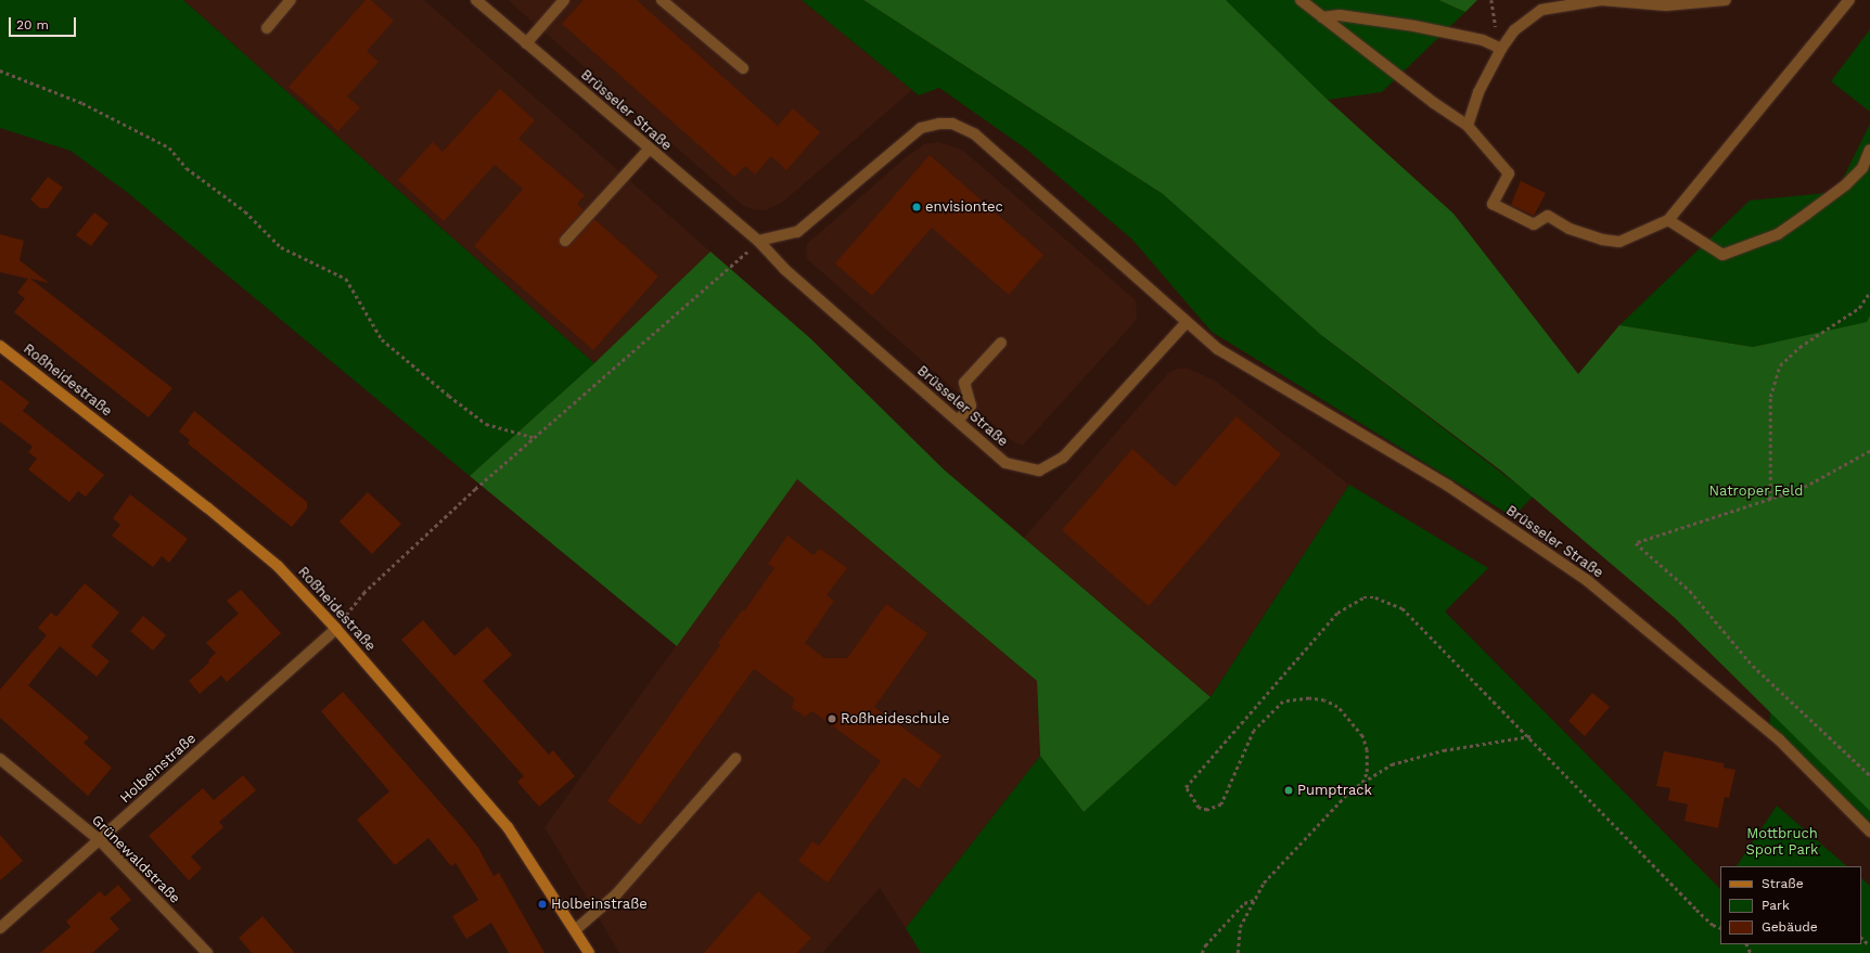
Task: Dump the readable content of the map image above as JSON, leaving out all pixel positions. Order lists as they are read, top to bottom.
{
  "streets": {
    "street": [
      "Brüsseler Straße",
      "Roßheidestraße",
      "Holbeinstraße",
      "Grünewaldstraße"
    ]
  },
  "crossings": [
    ["Roßheidestraße", "Holbeinstraße"],
    ["Holbeinstraße", "Grünewaldstraße"]
  ],
  "parks": ["Natroper Feld", "Mottbruch Sport Park"],
  "places": [
    "envisiontec",
    "Roßheideschule",
    "Pumptrack",
    "Holbeinstraße"
  ],
  "legend": ["Straße", "Park", "Gebäude"],
  "scale_bar": "20 m"
}
